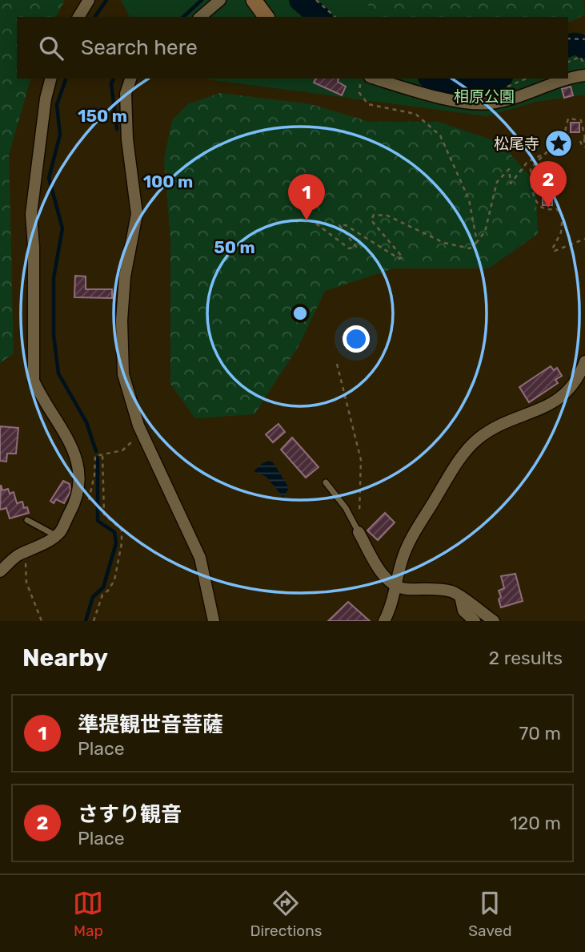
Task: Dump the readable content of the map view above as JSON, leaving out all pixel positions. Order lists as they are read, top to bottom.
{
  "parks": ["相原公園"],
  "places": {
    "place": ["松尾寺"]
  },
  "page": {
    "search": "Search here",
    "pins": ["2", "1"],
    "heading": ["Nearby", "2 results"],
    "list": [
      {
        "mark": "1",
        "name": "準提観世音菩薩",
        "note": "Place",
        "value": "70 m"
      },
      {
        "mark": "2",
        "name": "さすり観音",
        "note": "Place",
        "value": "120 m"
      }
    ],
    "nav": ["Map", "Directions", "Saved"]
  },
  "rings": ["150 m", "100 m", "50 m"]
}
